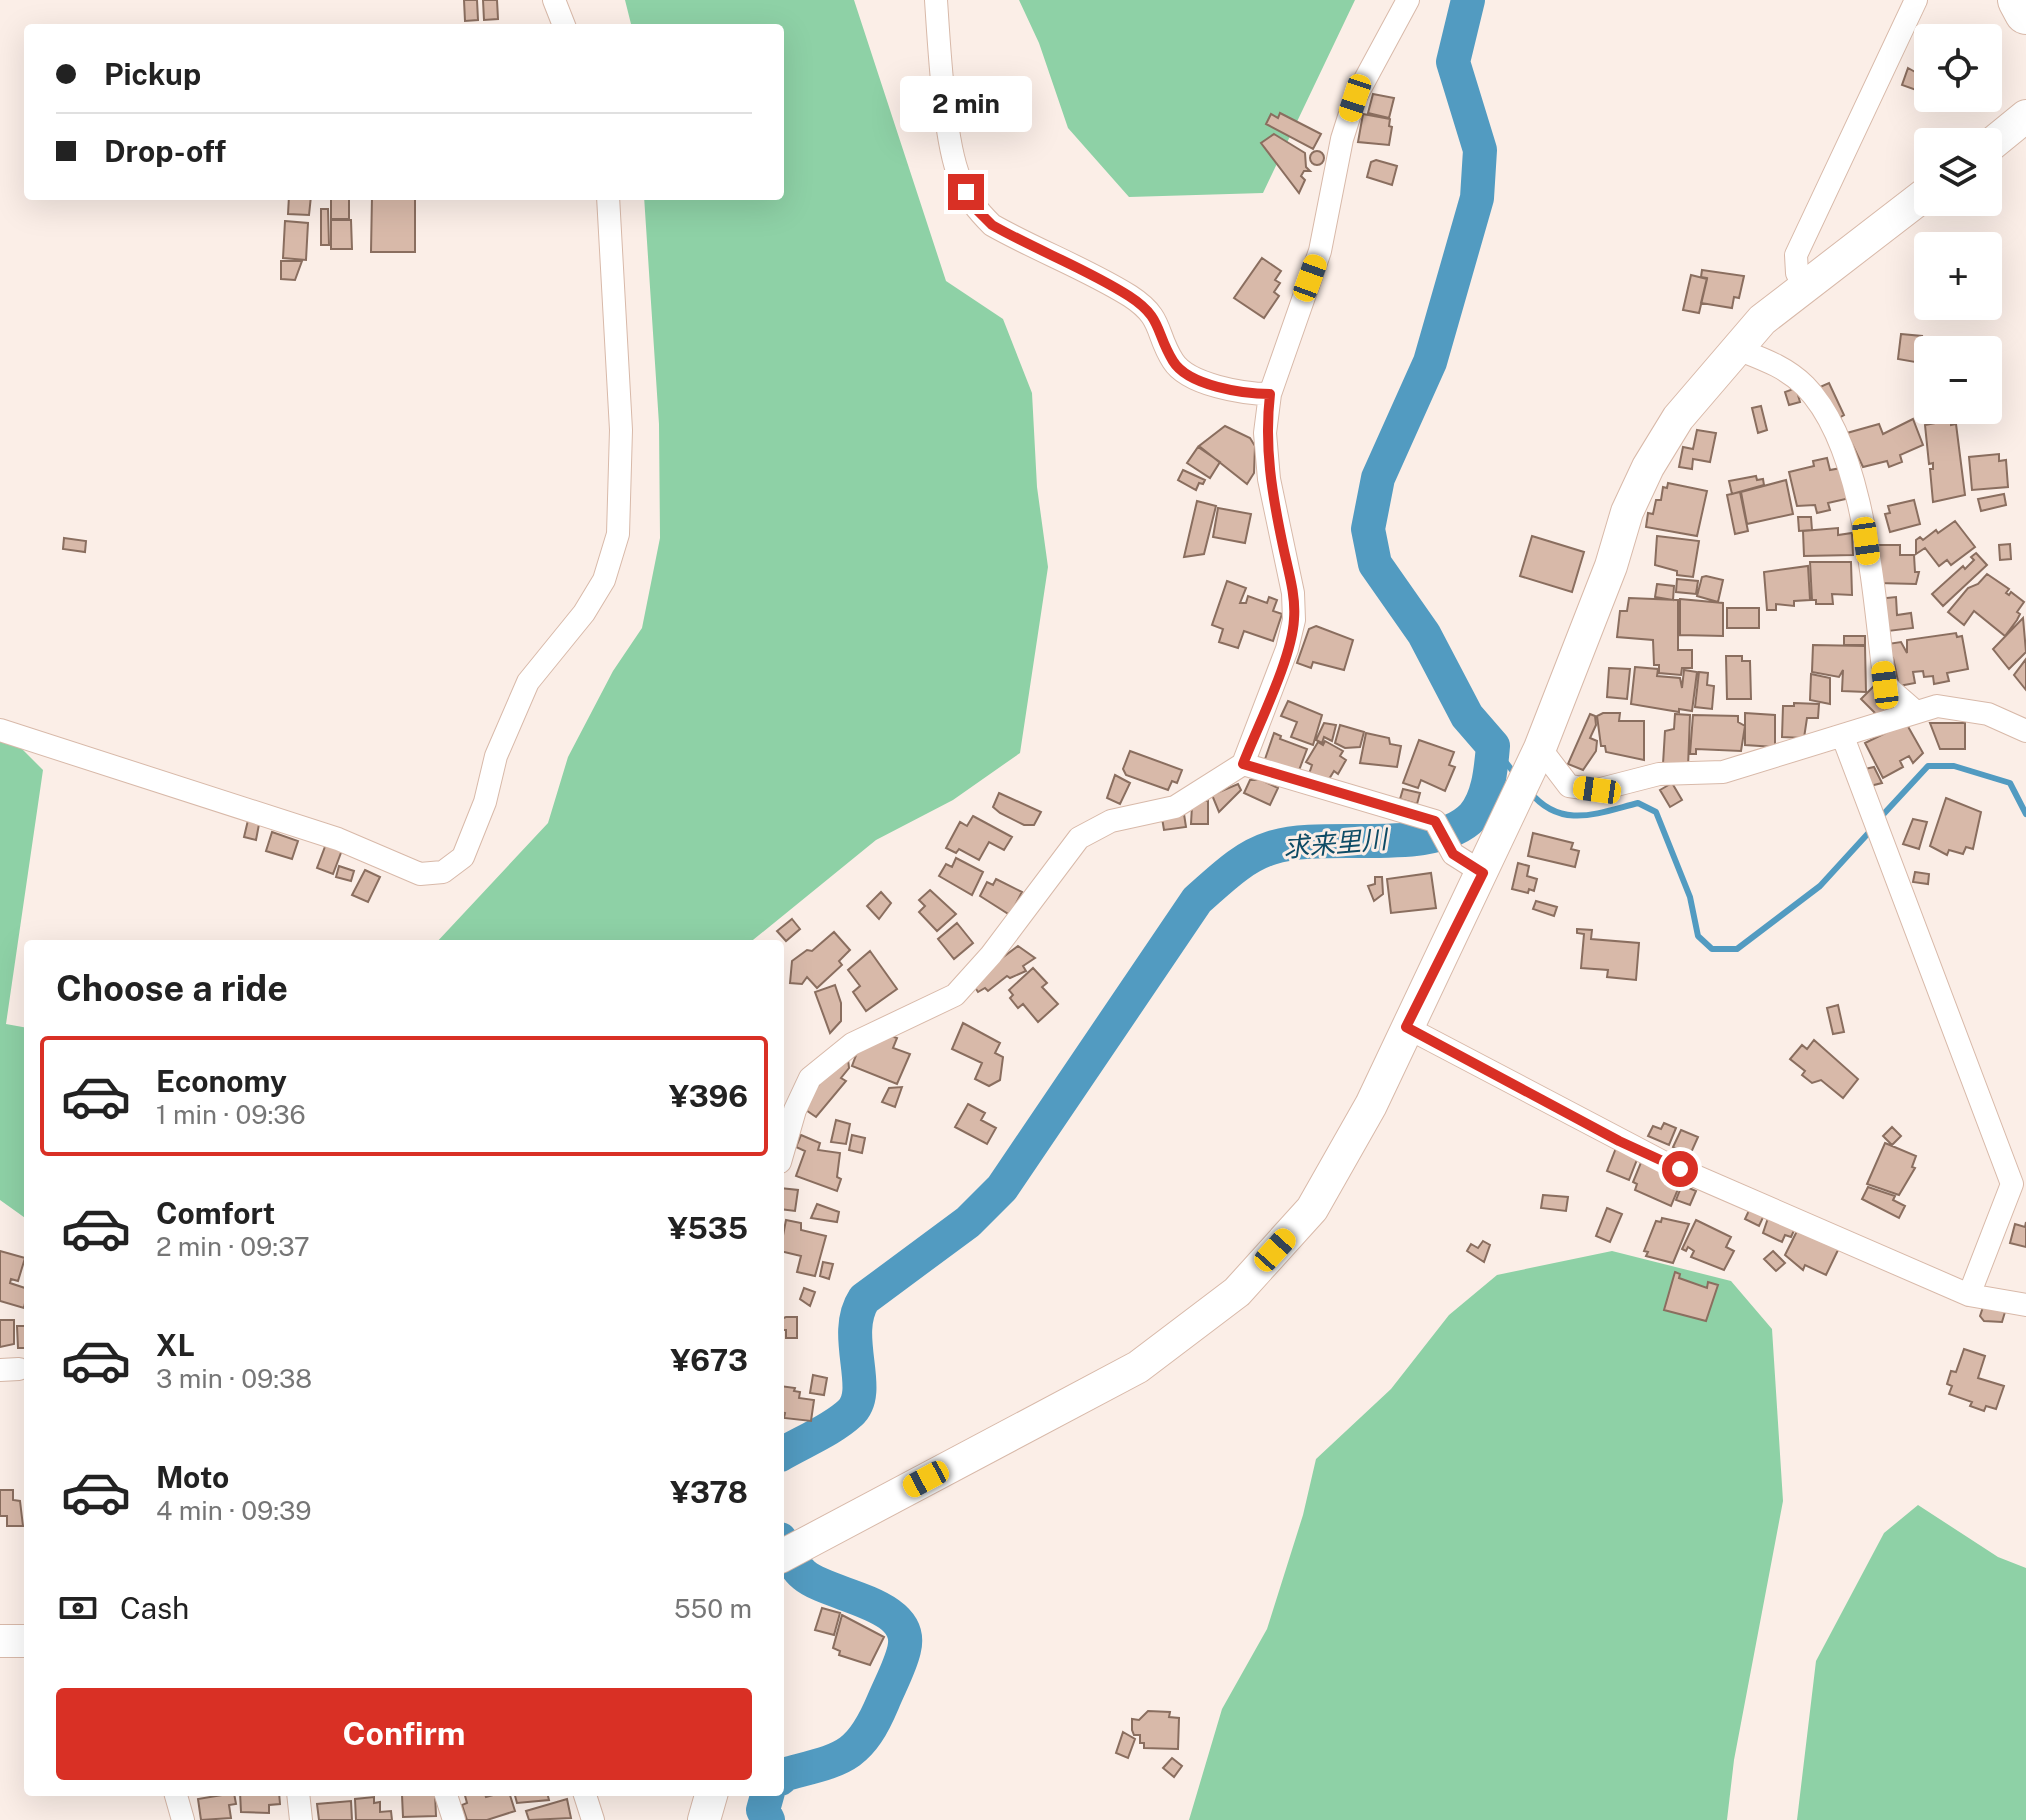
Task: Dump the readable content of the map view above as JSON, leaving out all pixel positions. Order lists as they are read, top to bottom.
{
  "water": ["求来里川"],
  "page": {
    "map_buttons": ["+", "−"],
    "banner": ["Pickup", "Drop-off"],
    "bubble": "2 min",
    "heading": "Choose a ride",
    "list": [
      {
        "name": "Economy",
        "note": "1 min · 09:36",
        "value": "¥396"
      },
      {
        "name": "Comfort",
        "note": "2 min · 09:37",
        "value": "¥535"
      },
      {
        "name": "XL",
        "note": "3 min · 09:38",
        "value": "¥673"
      },
      {
        "name": "Moto",
        "note": "4 min · 09:39",
        "value": "¥378"
      }
    ],
    "pay": ["Cash", "550 m"],
    "buttons": "Confirm"
  }
}
